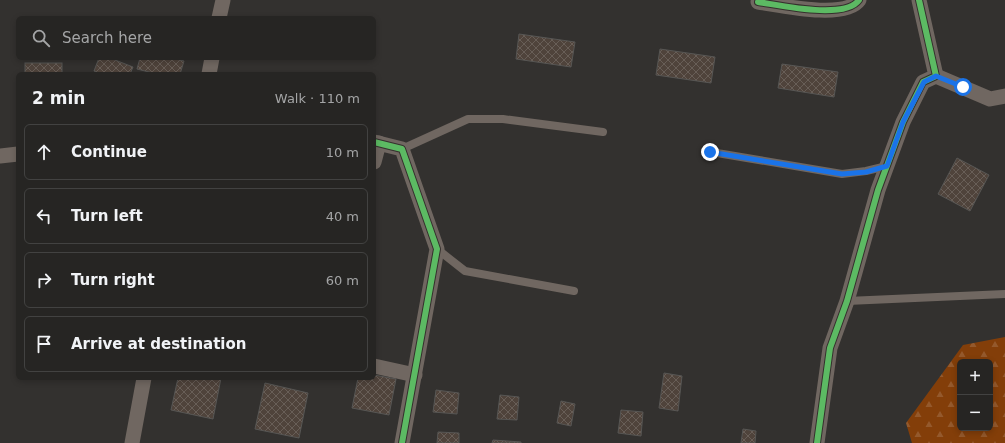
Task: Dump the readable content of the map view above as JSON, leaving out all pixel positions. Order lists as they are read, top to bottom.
{
  "page": {
    "search": "Search here",
    "heading": ["2 min", "Walk · 110 m"],
    "list": [
      ["Continue", "10 m"],
      ["Turn left", "40 m"],
      ["Turn right", "60 m"],
      "Arrive at destination"
    ],
    "map_buttons": ["+", "−"]
  }
}
